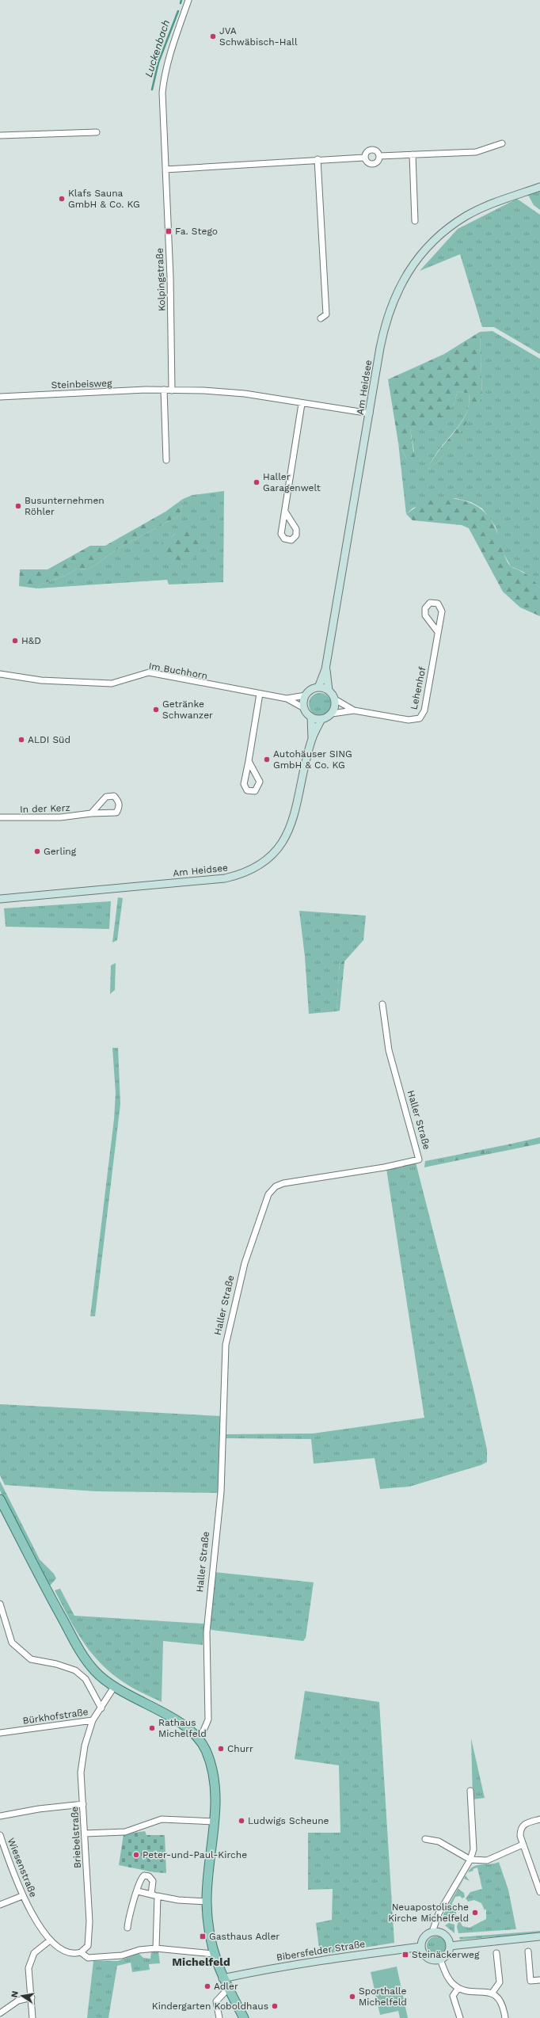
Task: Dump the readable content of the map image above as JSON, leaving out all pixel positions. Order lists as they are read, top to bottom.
{
  "streets": {
    "main road": ["Am Heidsee", "Bibersfelder Straße"],
    "street": [
      "Kolpingstraße",
      "Steinbeisweg",
      "Im Buchhorn",
      "Lehenhof",
      "In der Kerz",
      "Haller Straße",
      "Bürkhofstraße",
      "Briebelstraße",
      "Wiesenstraße"
    ]
  },
  "crossings": [
    ["Kolpingstraße", "Steinbeisweg"],
    ["Steinbeisweg", "Am Heidsee"],
    ["Am Heidsee", "Im Buchhorn"],
    ["Am Heidsee", "Lehenhof"],
    ["Im Buchhorn", "Lehenhof"],
    ["Bürkhofstraße", "Briebelstraße"],
    ["Briebelstraße", "Wiesenstraße"]
  ],
  "districts": ["Michelfeld"],
  "water": ["Luckenbach"],
  "places": {
    "other": [
      "JVA Schwäbisch-Hall",
      "Klafs Sauna GmbH & Co. KG",
      "Haller Garagenwelt",
      "Busunternehmen Röhler",
      "H&D",
      "Getränke Schwanzer",
      "ALDI Süd",
      "Autohäuser SING GmbH & Co. KG",
      "Gerling",
      "Rathaus Michelfeld",
      "Churr",
      "Ludwigs Scheune",
      "Peter-und-Paul-Kirche",
      "Neuapostolische Kirche Michelfeld",
      "Adler",
      "Sporthalle Michelfeld",
      "Kindergarten Koboldhaus"
    ],
    "transit": ["Fa. Stego", "Gasthaus Adler", "Steinäckerweg"]
  },
  "north": "left"
}
